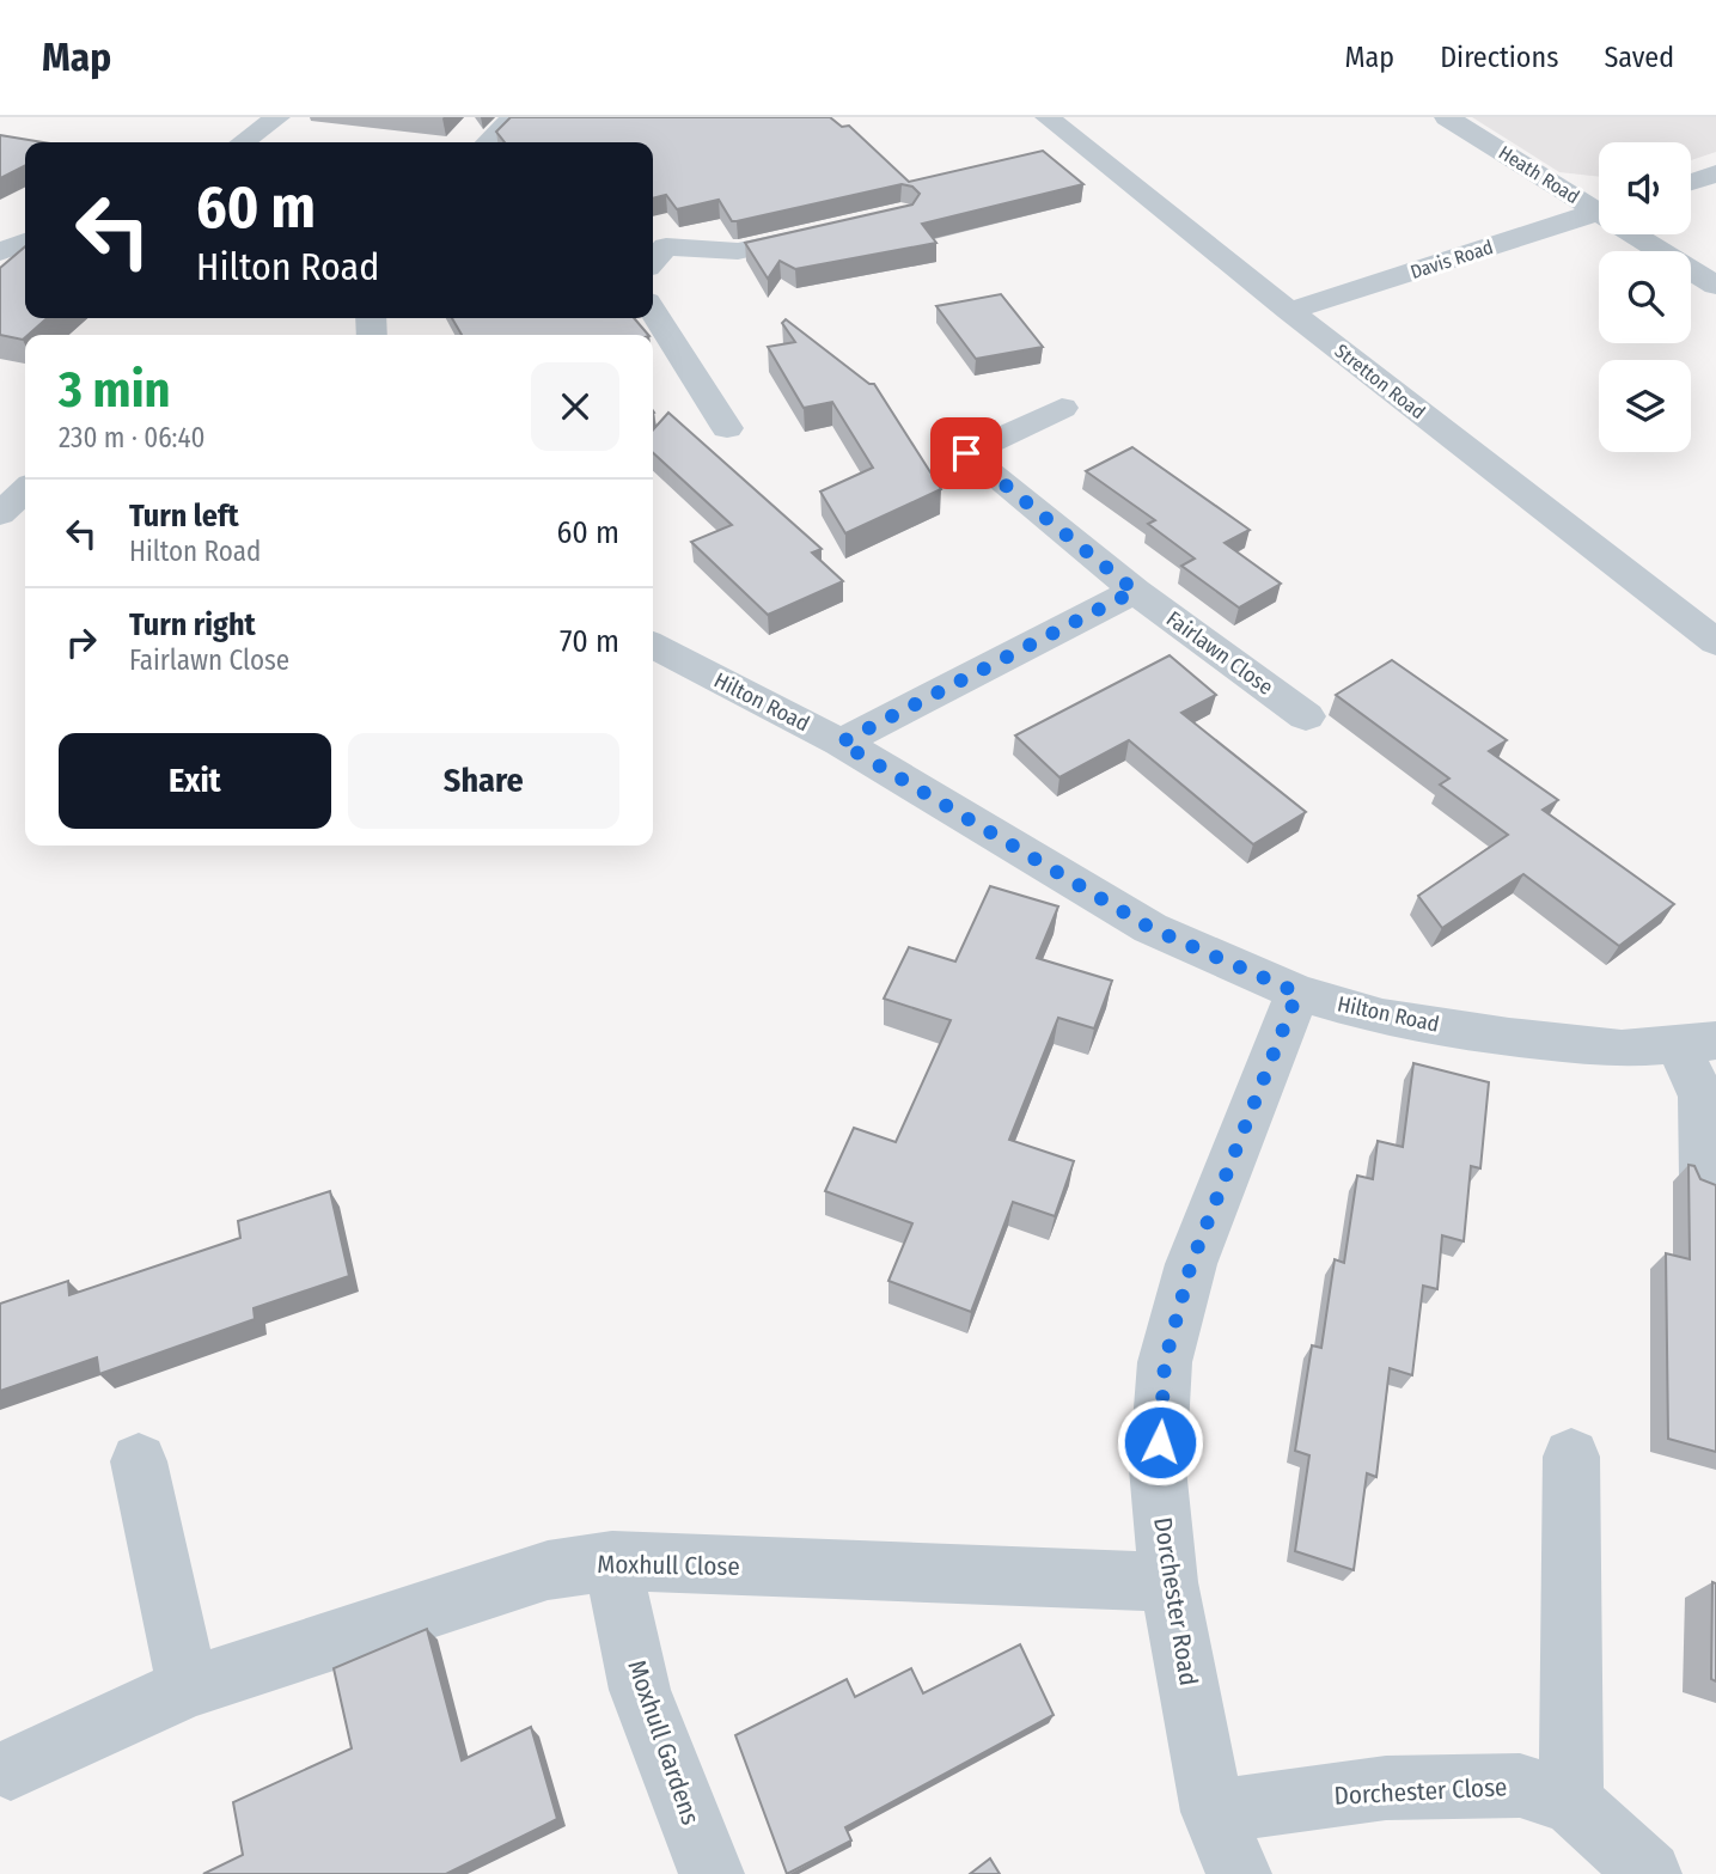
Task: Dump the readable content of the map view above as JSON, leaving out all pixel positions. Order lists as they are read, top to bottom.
{
  "streets": {
    "street": [
      "Heath Road",
      "Davis Road",
      "Stretton Road",
      "Fairlawn Close",
      "Hilton Road",
      "Moxhull Close",
      "Dorchester Road",
      "Moxhull Gardens",
      "Dorchester Close"
    ]
  },
  "crossings": [
    ["Davis Road", "Stretton Road"],
    ["Hilton Road", "Dorchester Road"],
    ["Moxhull Close", "Dorchester Road"],
    ["Moxhull Close", "Moxhull Gardens"],
    ["Dorchester Road", "Dorchester Close"]
  ],
  "page": {
    "header": "Map",
    "nav": ["Map", "Directions", "Saved"],
    "turn": ["60 m", "Hilton Road"],
    "heading": ["3 min", "230 m · 06:40"],
    "list": [
      {
        "name": "Turn left",
        "note": "Hilton Road",
        "value": "60 m"
      },
      {
        "name": "Turn right",
        "note": "Fairlawn Close",
        "value": "70 m"
      }
    ],
    "buttons": ["Exit", "Share"]
  }
}
